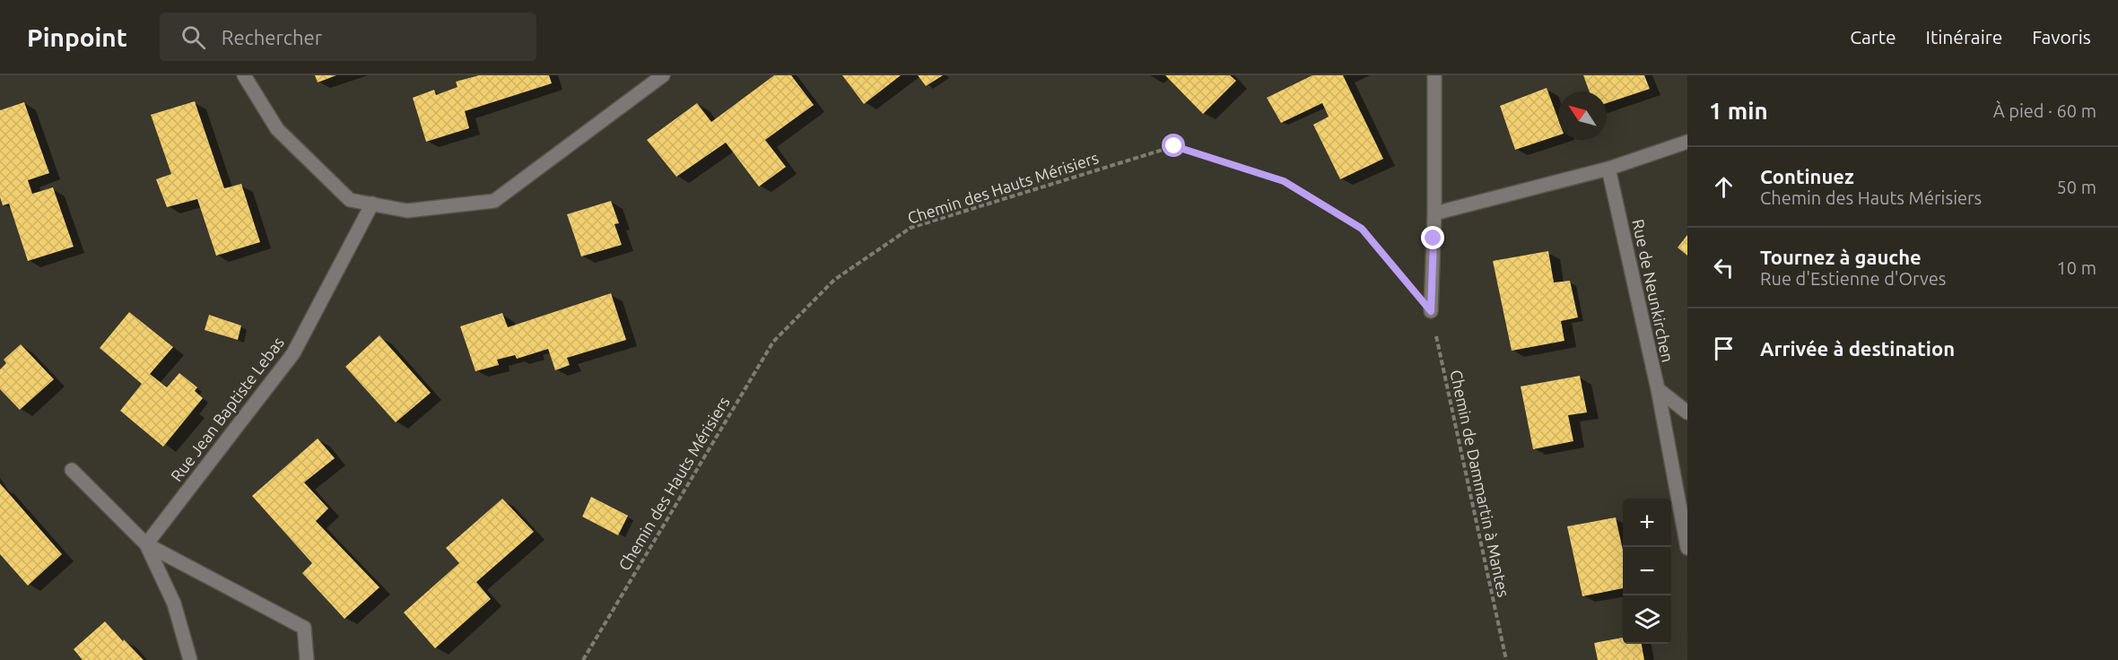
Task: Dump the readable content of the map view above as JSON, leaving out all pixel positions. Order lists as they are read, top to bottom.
{
  "streets": {
    "street": ["Rue de Neunkirchen", "Rue Jean Baptiste Lebas"],
    "path": ["Chemin des Hauts Mérisiers", "Chemin de Dammartin à Mantes"]
  },
  "crossings": [
    ["Chemin des Hauts Mérisiers", "Chemin de Dammartin à Mantes"]
  ],
  "north": "top left",
  "page": {
    "header": "Pinpoint",
    "search": "Rechercher",
    "nav": ["Carte", "Itinéraire", "Favoris"],
    "heading": ["1 min", "À pied · 60 m"],
    "list": [
      ["Continuez", "Chemin des Hauts Mérisiers", "50 m"],
      ["Tournez à gauche", "Rue d'Estienne d'Orves", "10 m"],
      "Arrivée à destination"
    ],
    "map_buttons": ["+", "−"]
  }
}
